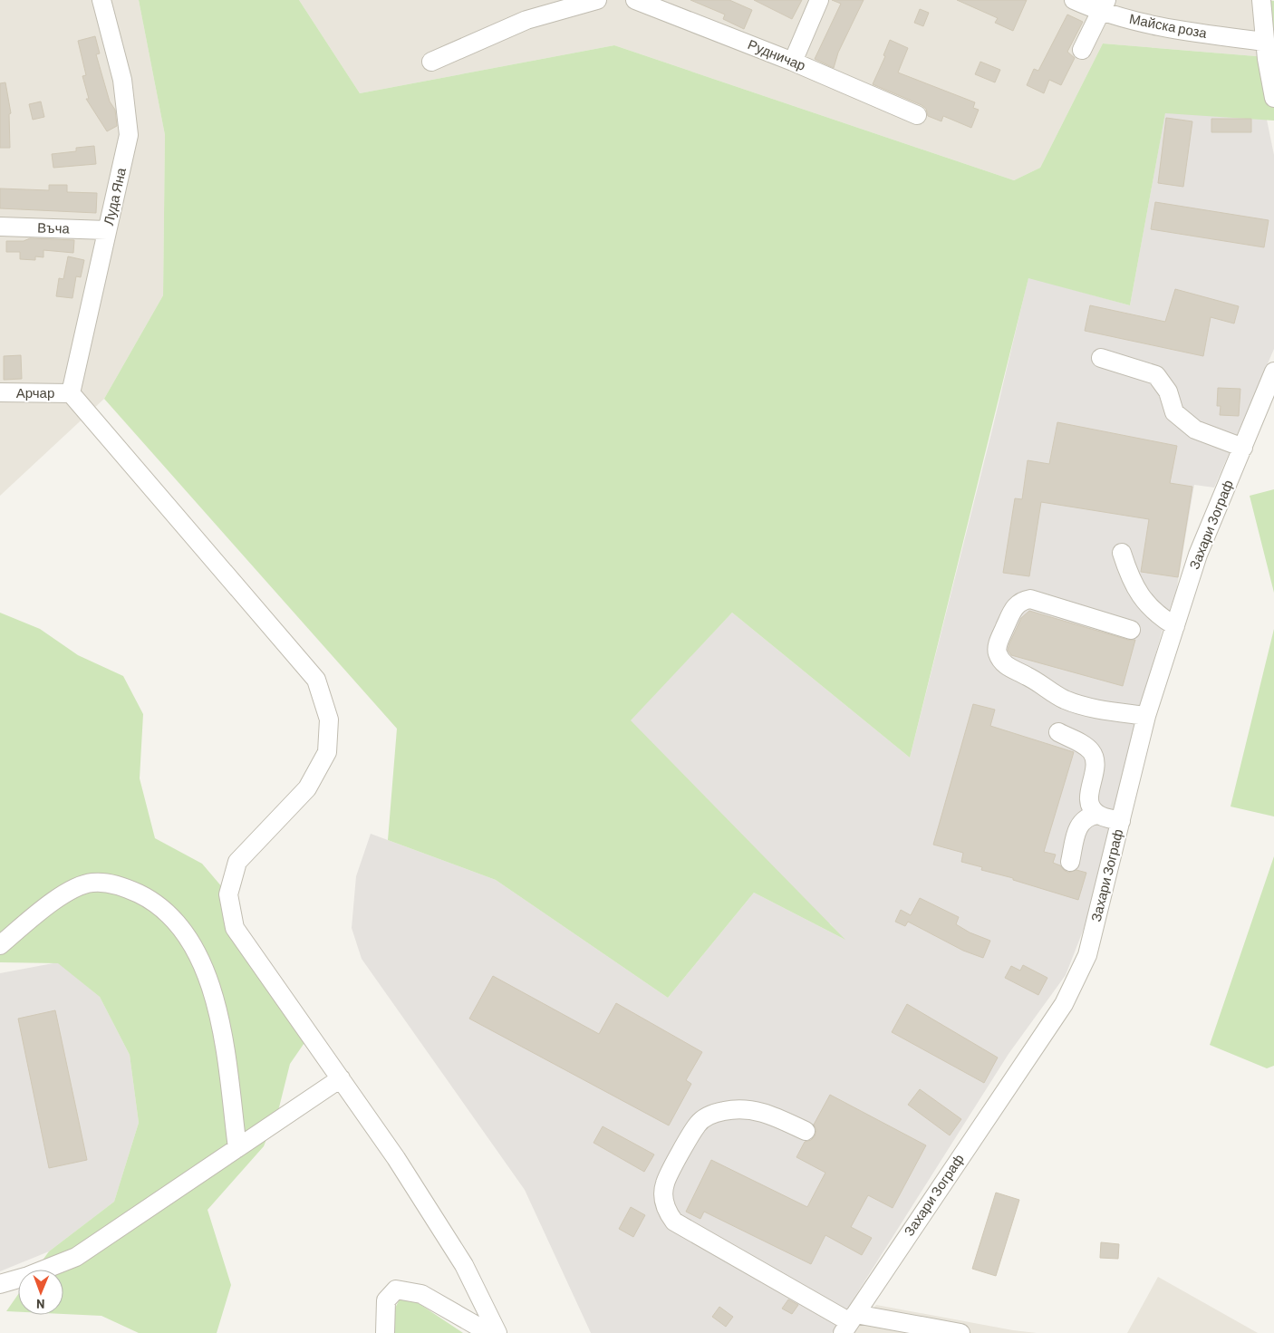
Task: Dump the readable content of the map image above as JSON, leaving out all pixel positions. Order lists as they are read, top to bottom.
{
  "streets": {
    "street": [
      "Майска роза",
      "Рудничар",
      "Луда Яна",
      "Въча",
      "Арчар",
      "Захари Зограф"
    ]
  },
  "crossings": [
    ["Луда Яна", "Въча"],
    ["Луда Яна", "Арчар"]
  ],
  "north": "bottom"
}
